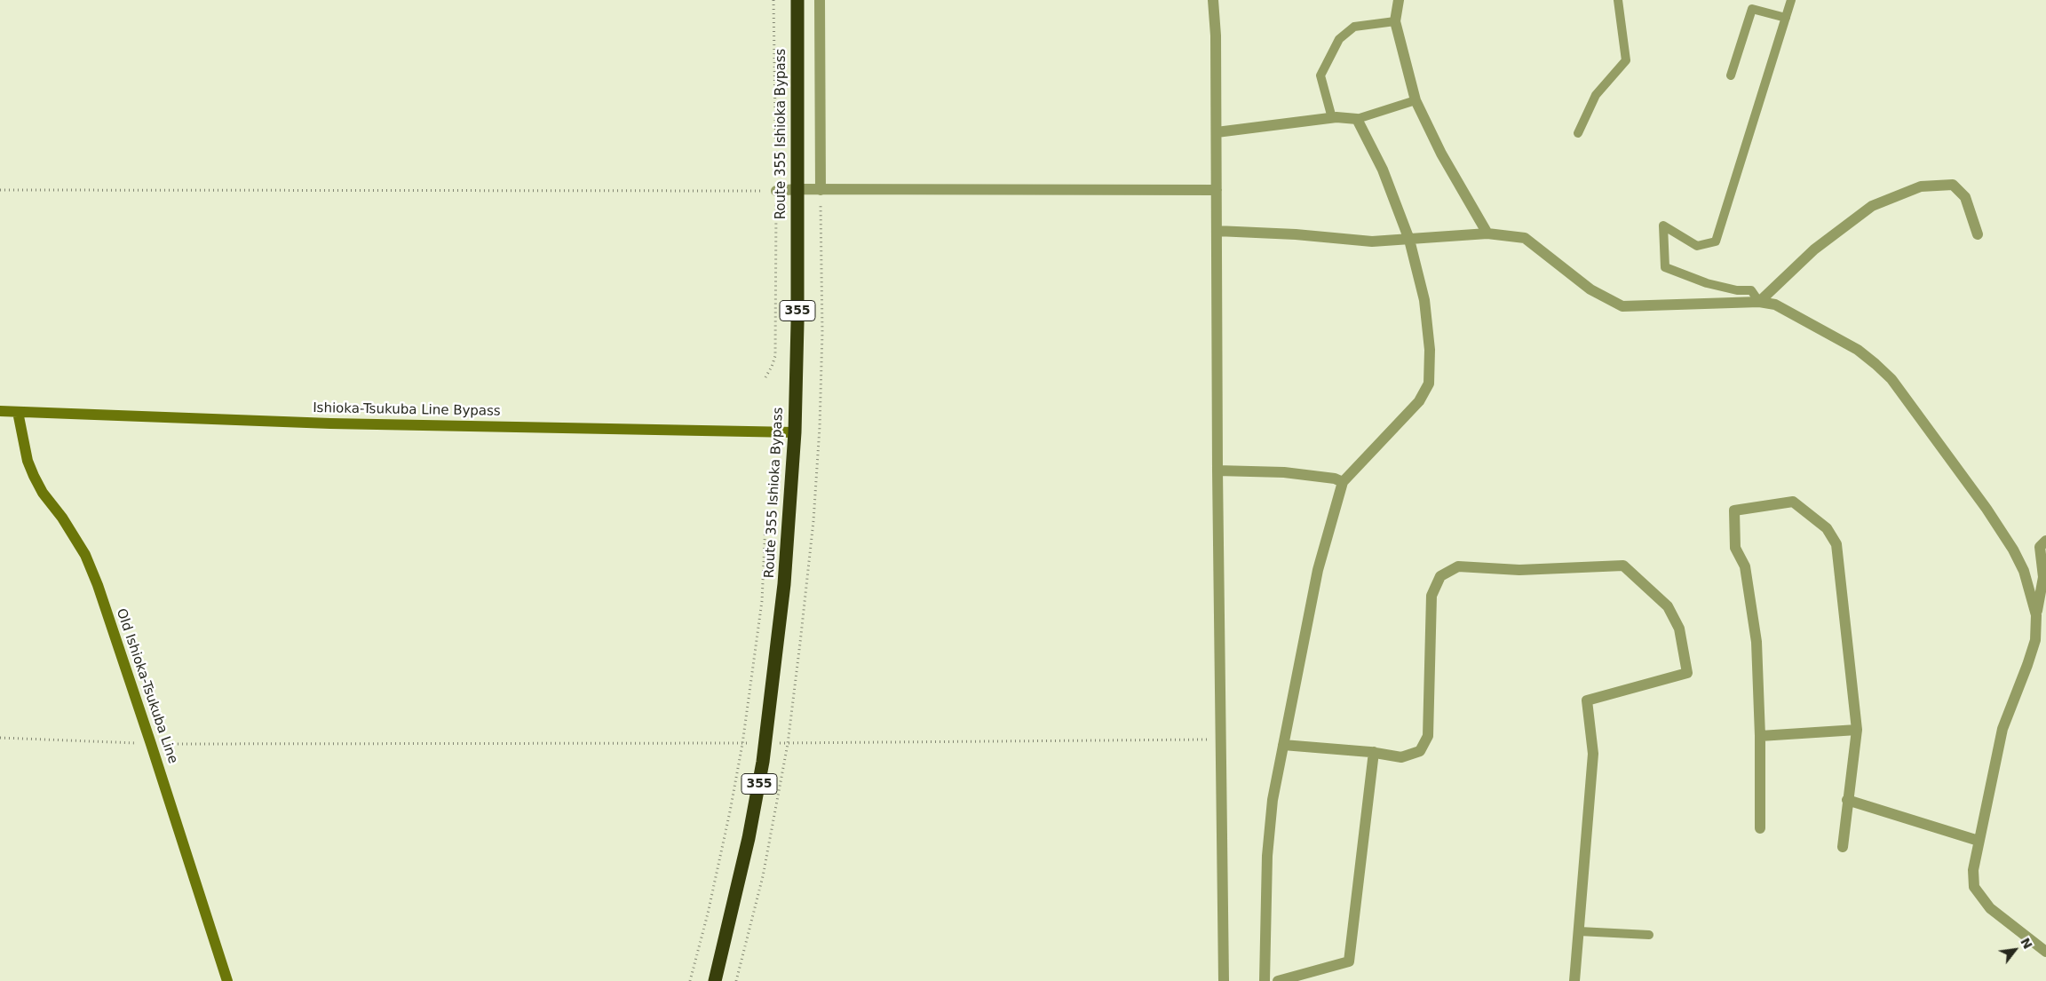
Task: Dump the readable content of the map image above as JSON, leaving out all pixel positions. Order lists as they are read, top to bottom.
{
  "streets": {
    "highway": ["Route 355 Ishioka Bypass", "355"],
    "main road": ["Ishioka-Tsukuba Line Bypass", "Old Ishioka-Tsukuba Line"]
  },
  "crossings": [
    ["Route 355 Ishioka Bypass", "Ishioka-Tsukuba Line Bypass"],
    ["Ishioka-Tsukuba Line Bypass", "Old Ishioka-Tsukuba Line"]
  ],
  "north": "top right"
}
